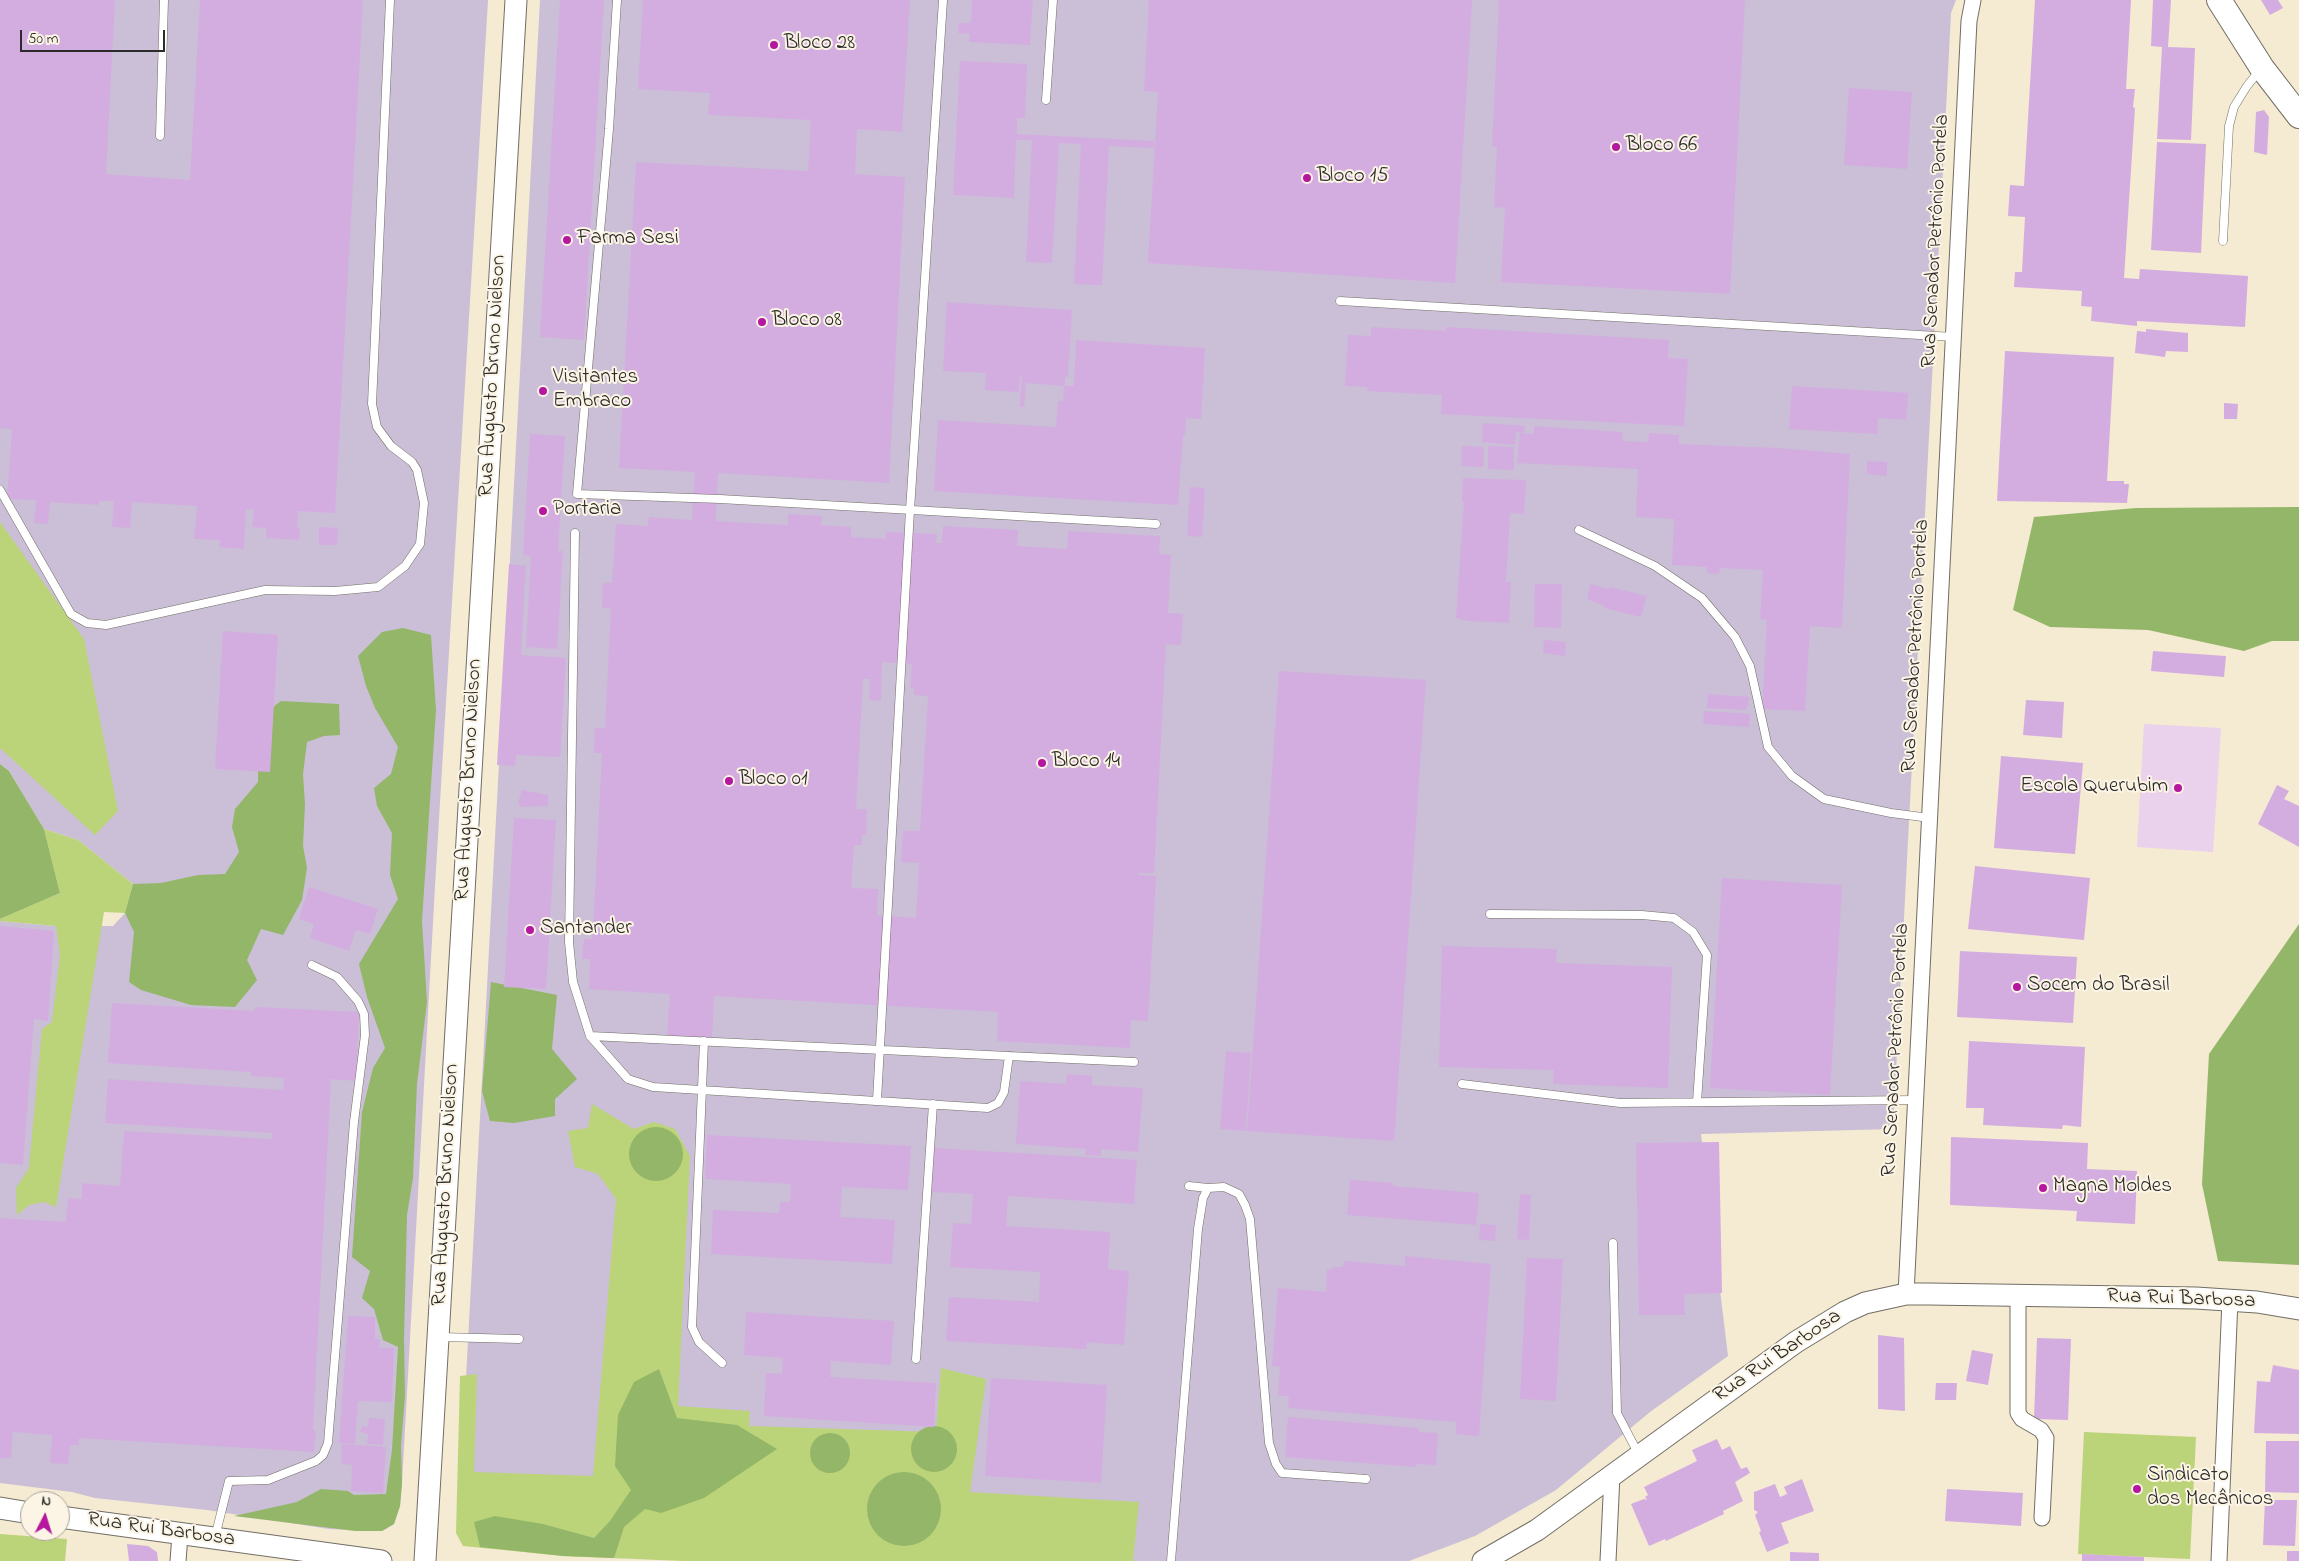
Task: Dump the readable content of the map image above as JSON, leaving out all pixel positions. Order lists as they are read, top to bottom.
{
  "streets": {
    "main road": ["Rua Augusto Bruno Nielson", "Rua Rui Barbosa"],
    "street": ["Rua Senador Petrônio Portela"]
  },
  "crossings": [
    ["Rua Senador Petrônio Portela", "Rua Rui Barbosa"]
  ],
  "places": [
    "Bloco 28",
    "Bloco 66",
    "Bloco 15",
    "Farma Sesi",
    "Bloco 08",
    "Visitantes Embraco",
    "Portaria",
    "Bloco 14",
    "Bloco 01",
    "Escola Querubim",
    "Santander",
    "Socem do Brasil",
    "Magna Moldes",
    "Sindicato dos Mecânicos"
  ],
  "scale_bar": "50 m",
  "north": "top"
}
